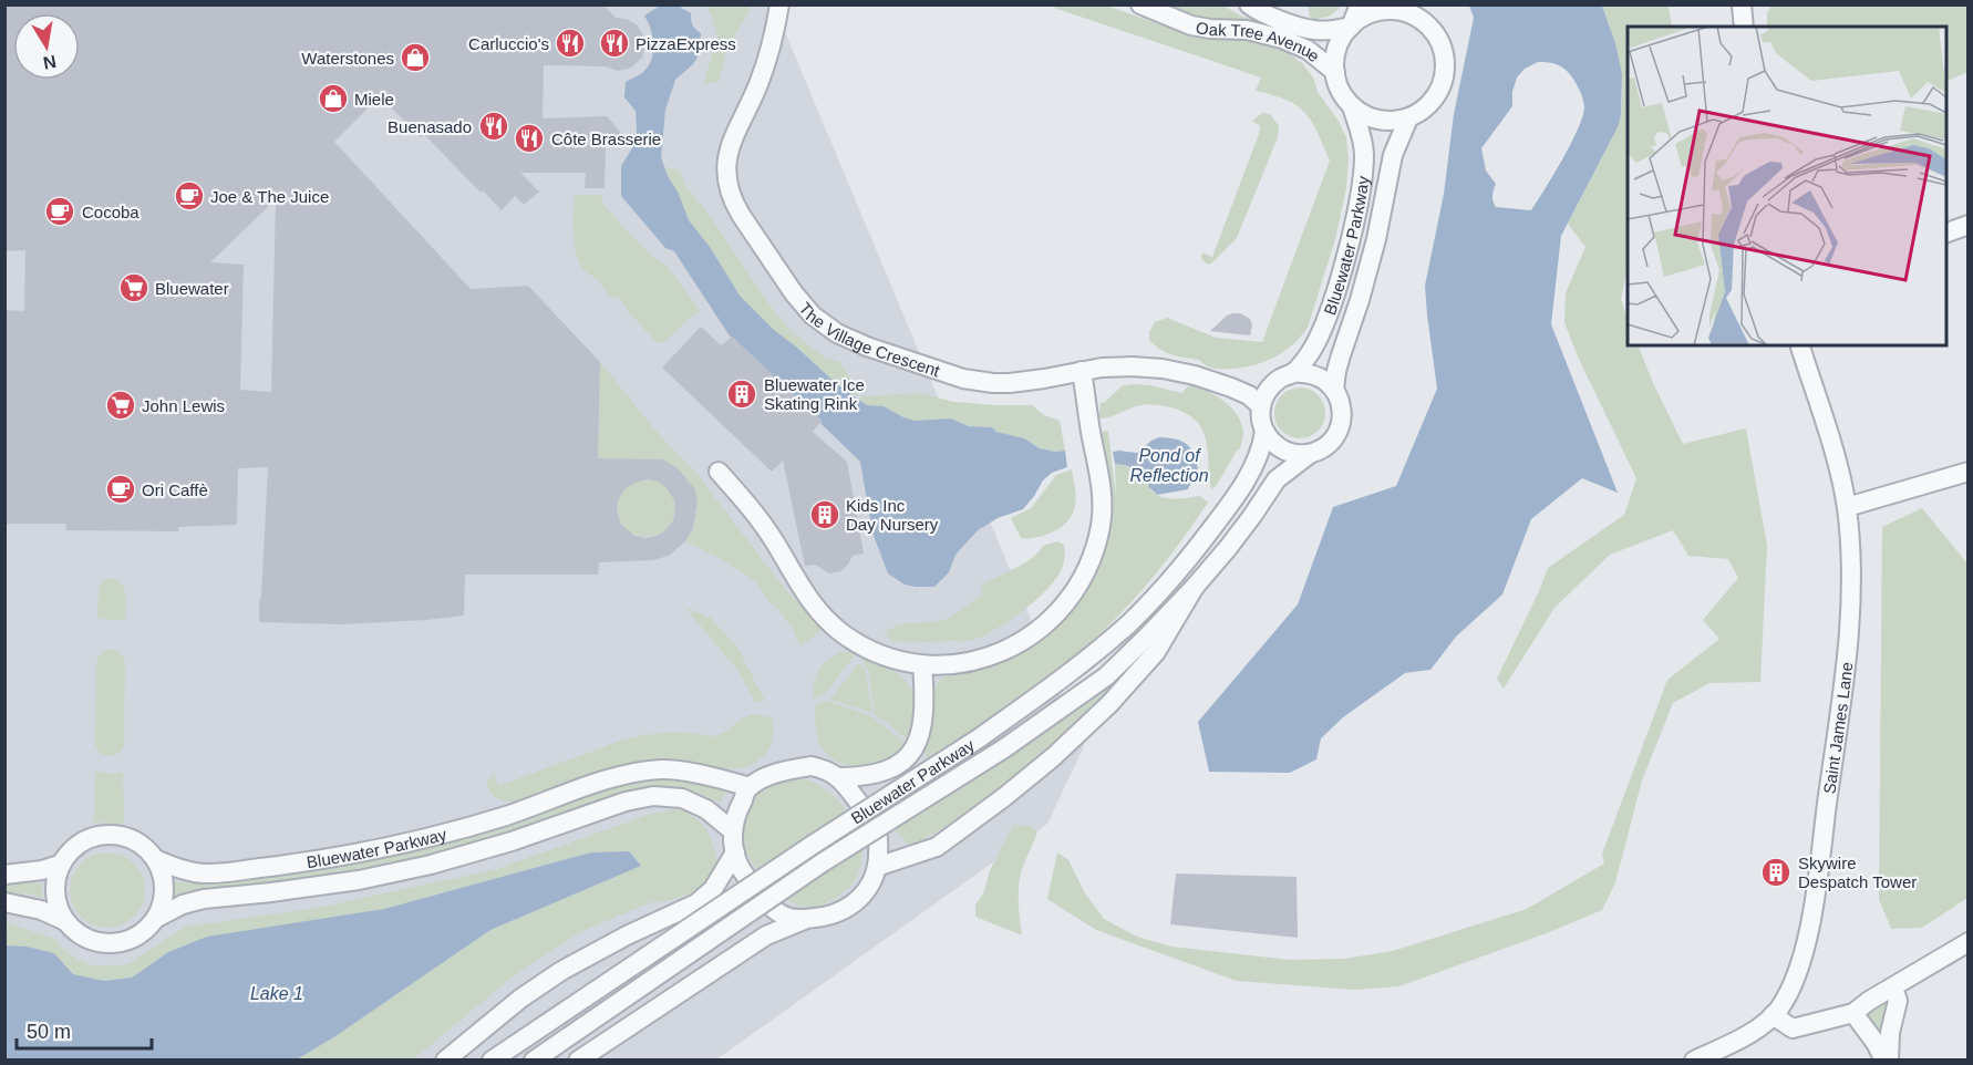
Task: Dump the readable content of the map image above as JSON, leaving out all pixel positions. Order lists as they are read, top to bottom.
{
  "streets": {
    "street": [
      "Oak Tree Avenue",
      "Bluewater Parkway",
      "The Village Crescent",
      "Saint James Lane"
    ]
  },
  "crossings": [
    ["Oak Tree Avenue", "Bluewater Parkway"],
    ["Bluewater Parkway", "The Village Crescent"]
  ],
  "water": ["Pond of Reflection", "Lake 1"],
  "places": {
    "restaurant": [
      "Carluccio's",
      "PizzaExpress",
      "Buenasado",
      "Côte Brasserie"
    ],
    "shop": ["Waterstones", "Miele"],
    "cafe": ["Joe & The Juice", "Cocoba", "Ori Caffè"],
    "supermarket": ["Bluewater", "John Lewis"],
    "building": ["Bluewater Ice Skating Rink", "Kids Inc Day Nursery", "Skywire Despatch Tower"]
  },
  "scale_bar": "50 m",
  "north": "bottom"
}
